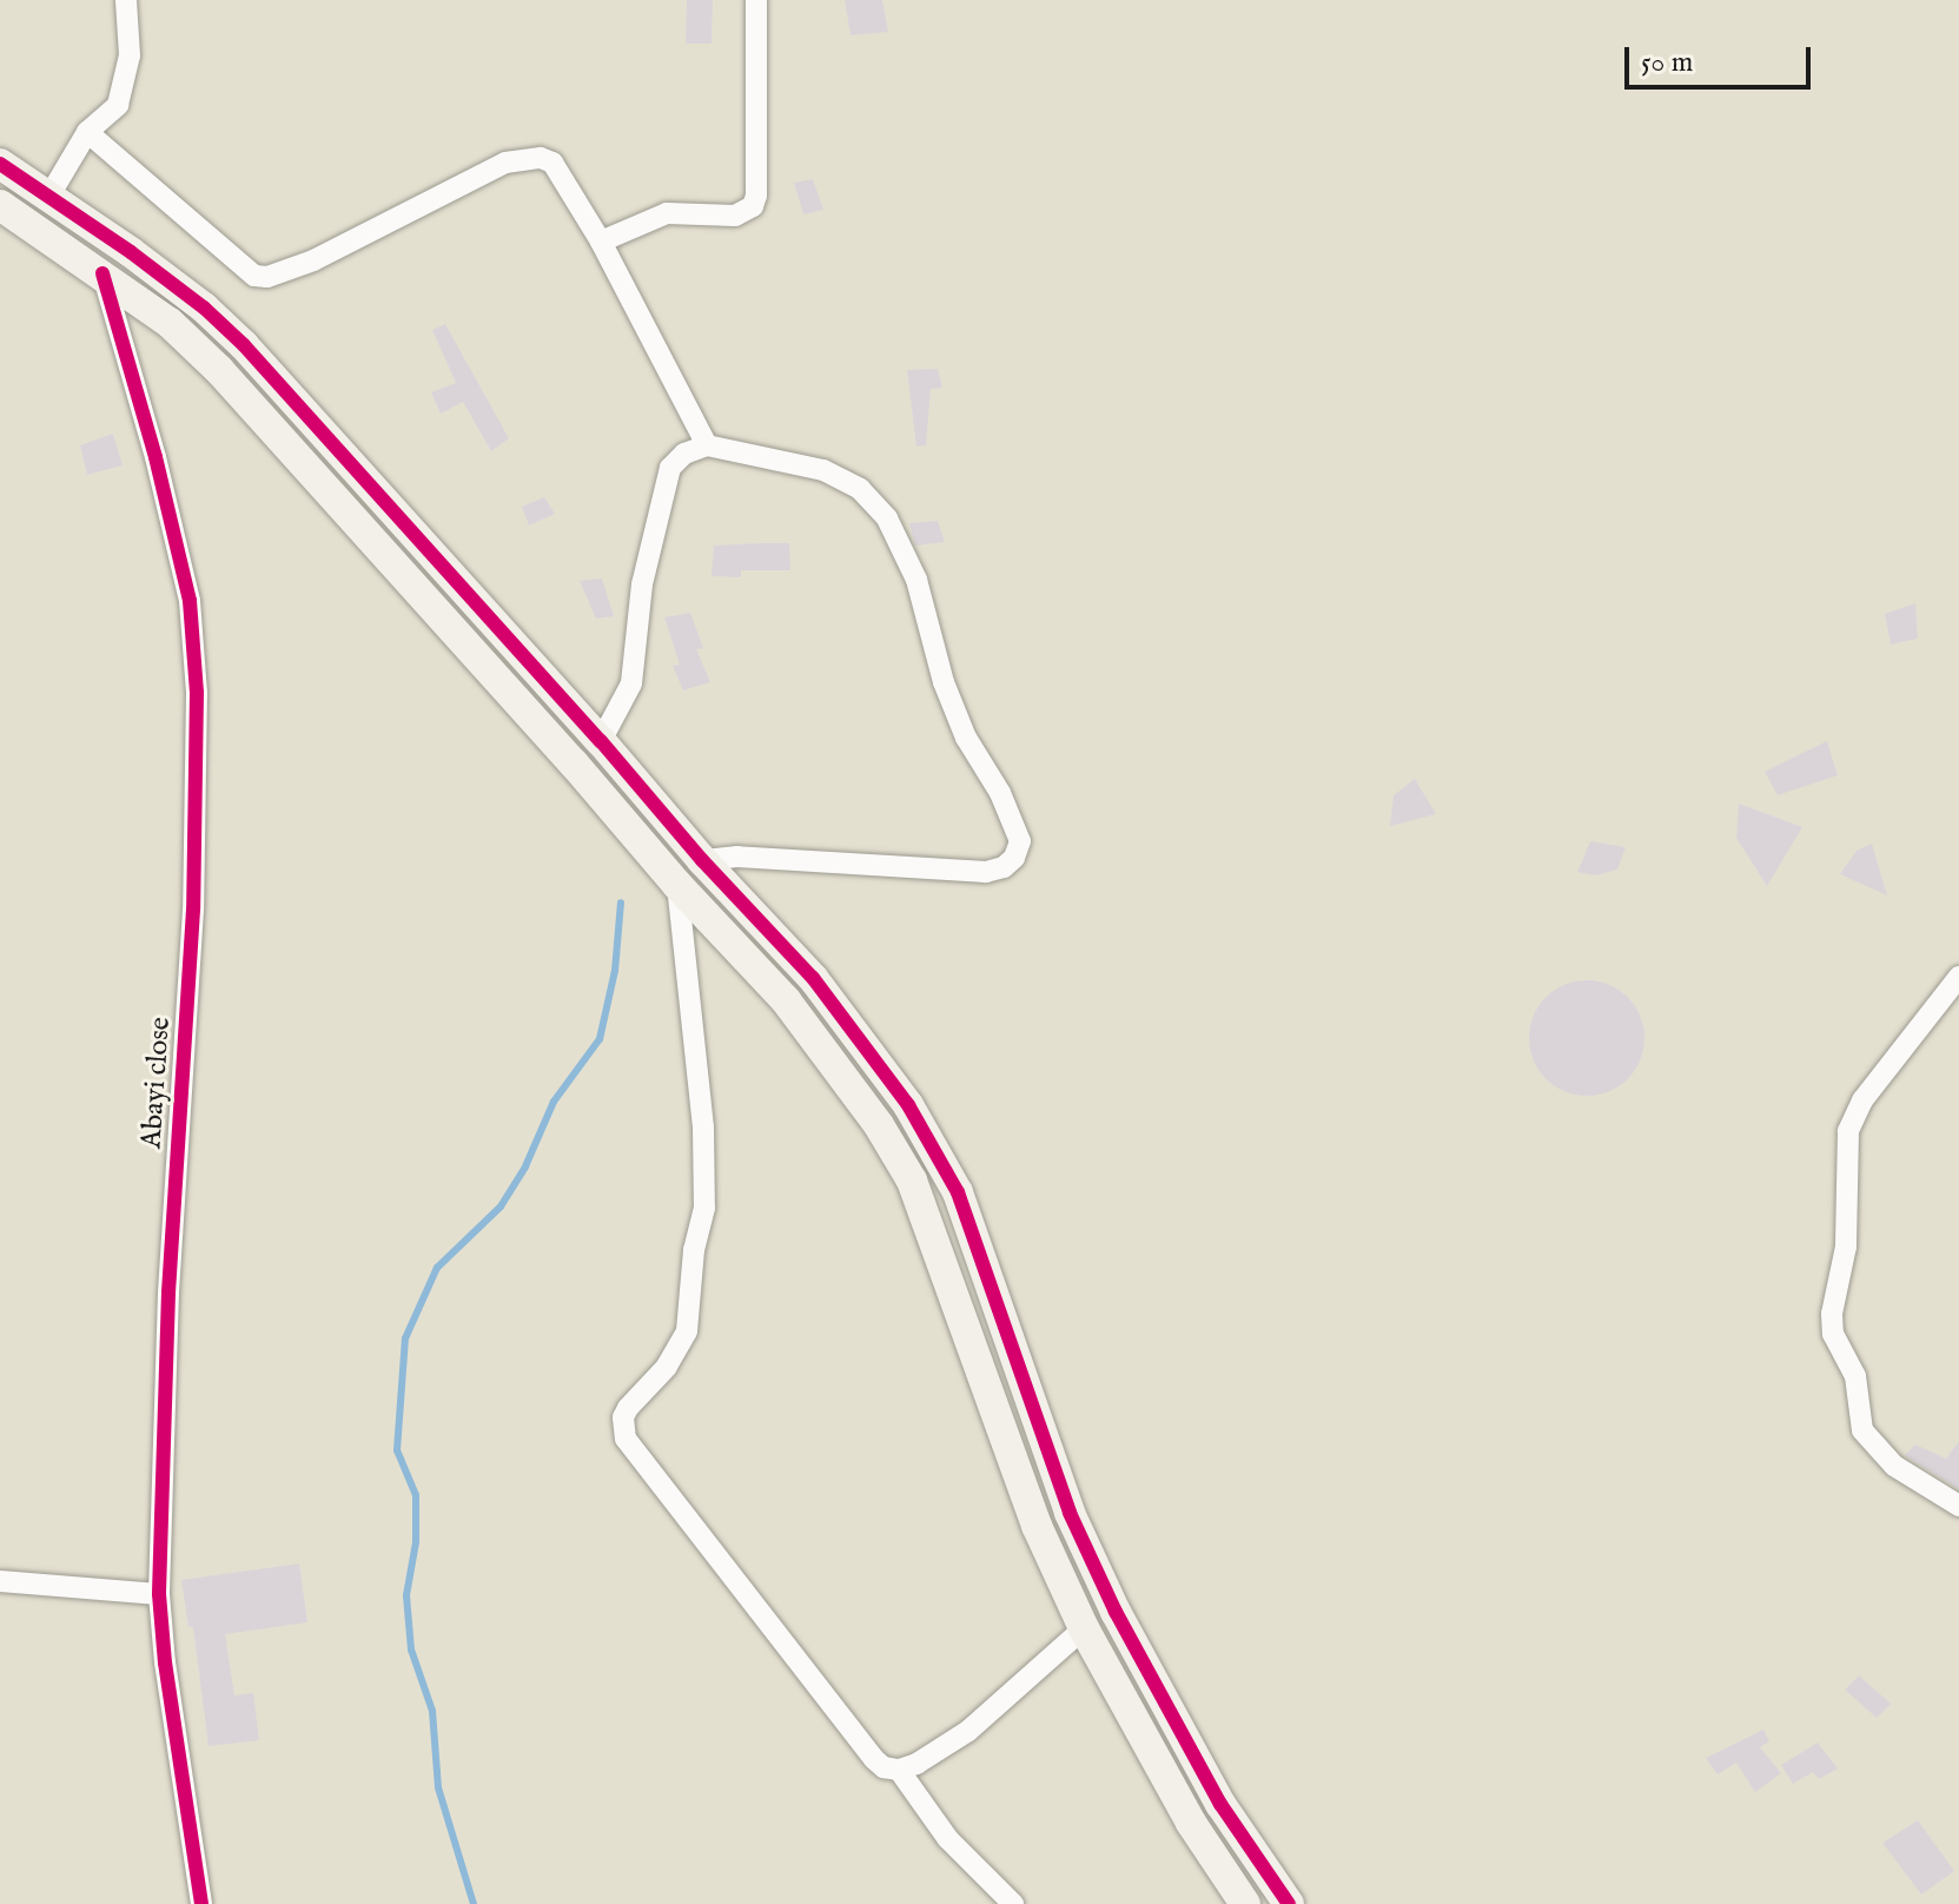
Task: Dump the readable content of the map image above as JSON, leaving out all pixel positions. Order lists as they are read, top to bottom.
{
  "streets": {
    "street": ["Abayi close"]
  },
  "scale_bar": "50 m"
}
